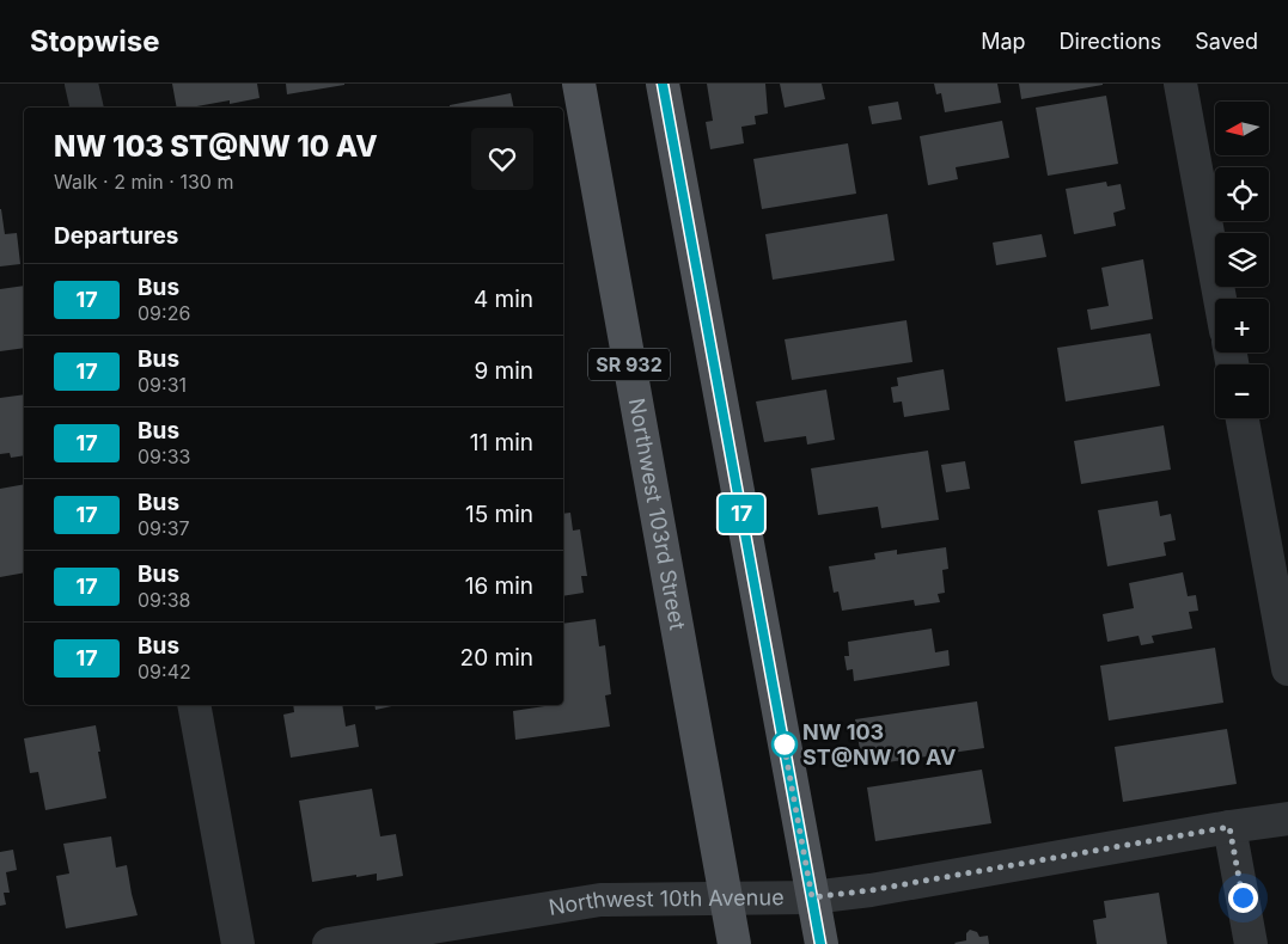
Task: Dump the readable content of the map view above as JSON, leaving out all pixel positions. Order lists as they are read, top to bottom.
{
  "streets": {
    "main road": ["SR 932", "Northwest 103rd Street"],
    "street": ["Northwest 10th Avenue"]
  },
  "crossings": [
    ["Northwest 103rd Street", "Northwest 10th Avenue"]
  ],
  "places": ["NW 103 ST@NW 10 AV"],
  "lines": ["bus line 17"],
  "north": "left",
  "page": {
    "header": "Stopwise",
    "nav": ["Map", "Directions", "Saved"],
    "on_map": "17",
    "map_buttons": ["+", "−"],
    "heading": [
      ["NW 103 ST@NW 10 AV", "Walk · 2 min · 130 m"],
      "Departures"
    ],
    "list": [
      {
        "mark": "17",
        "name": "Bus",
        "note": "09:26",
        "value": "4 min"
      },
      {
        "mark": "17",
        "name": "Bus",
        "note": "09:31",
        "value": "9 min"
      },
      {
        "mark": "17",
        "name": "Bus",
        "note": "09:33",
        "value": "11 min"
      },
      {
        "mark": "17",
        "name": "Bus",
        "note": "09:37",
        "value": "15 min"
      },
      {
        "mark": "17",
        "name": "Bus",
        "note": "09:38",
        "value": "16 min"
      },
      {
        "mark": "17",
        "name": "Bus",
        "note": "09:42",
        "value": "20 min"
      }
    ]
  }
}
